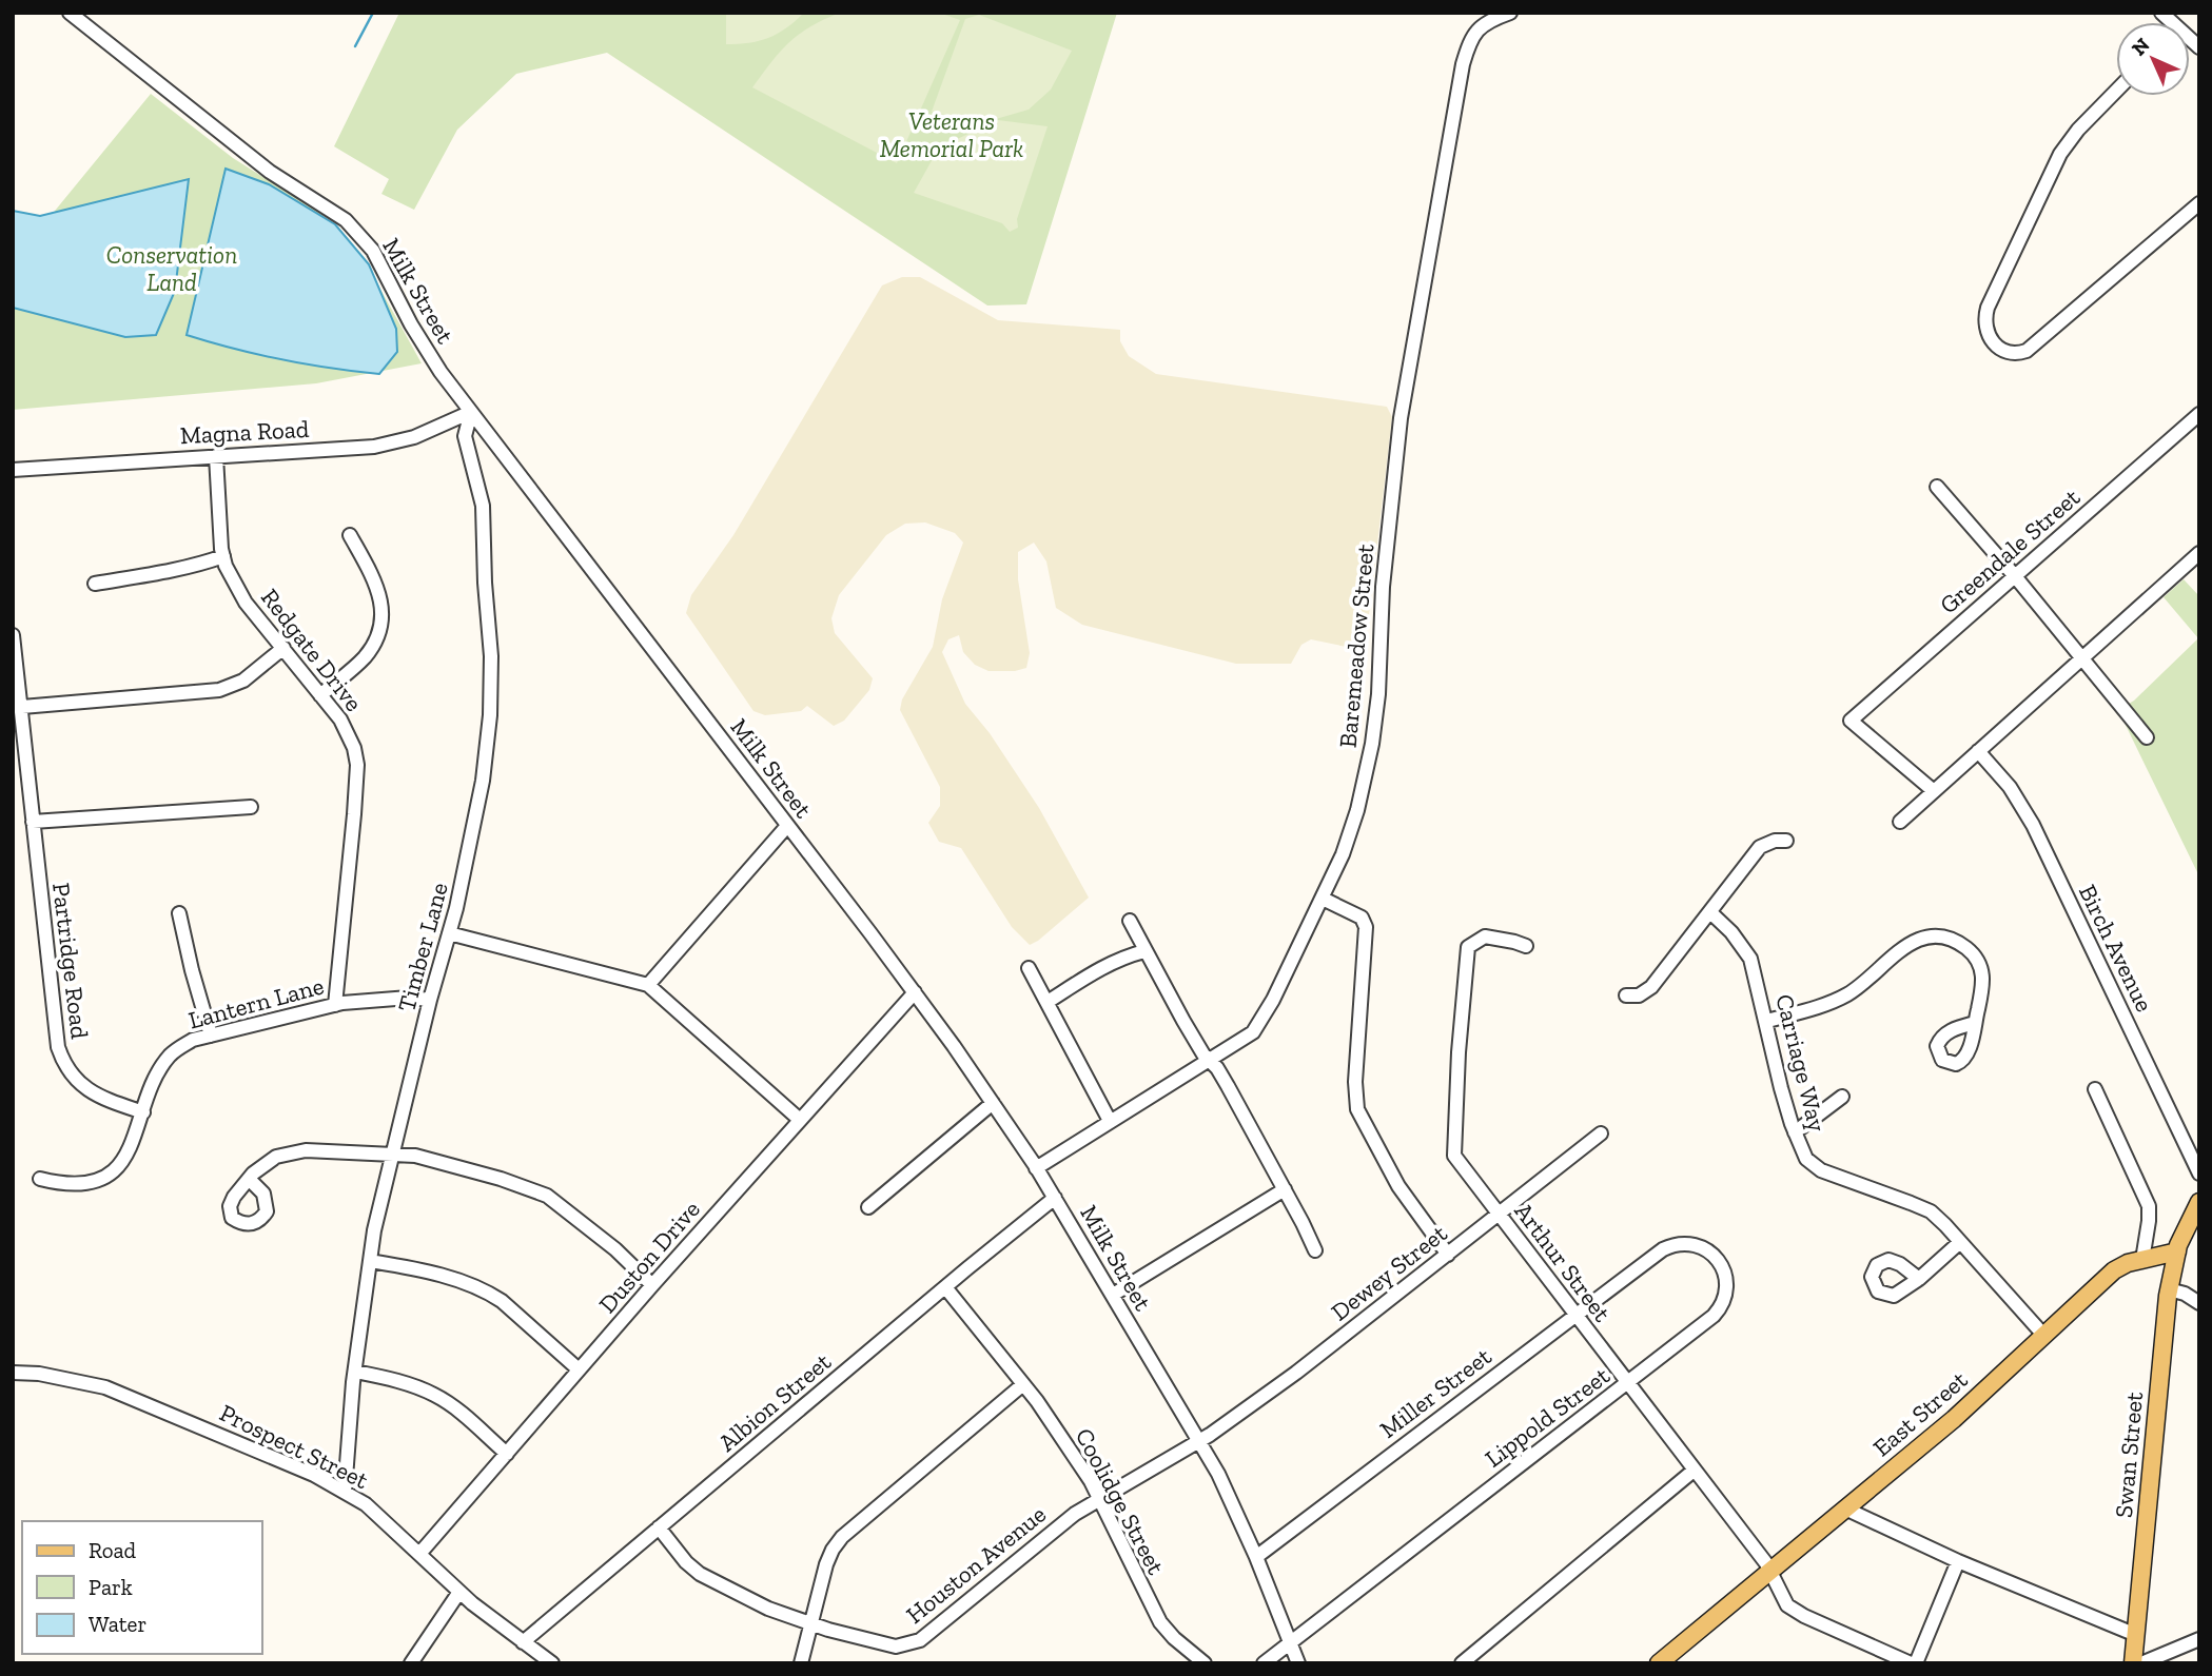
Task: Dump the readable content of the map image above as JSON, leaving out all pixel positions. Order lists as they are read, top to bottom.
{
  "streets": {
    "main road": ["East Street", "Swan Street"],
    "street": [
      "Milk Street",
      "Magna Road",
      "Greendale Street",
      "Baremeadow Street",
      "Redgate Drive",
      "Timber Lane",
      "Birch Avenue",
      "Partridge Road",
      "Lantern Lane",
      "Carriage Way",
      "Duston Drive",
      "Arthur Street",
      "Dewey Street",
      "Miller Street",
      "Albion Street",
      "Lippold Street",
      "Prospect Street",
      "Coolidge Street",
      "Houston Avenue"
    ]
  },
  "crossings": [
    ["Milk Street", "Magna Road"],
    ["Milk Street", "Baremeadow Street"],
    ["Milk Street", "Timber Lane"],
    ["Milk Street", "Duston Drive"],
    ["Milk Street", "Dewey Street"],
    ["Milk Street", "Miller Street"],
    ["Milk Street", "Albion Street"],
    ["Milk Street", "Lippold Street"],
    ["Milk Street", "Houston Avenue"],
    ["Magna Road", "Redgate Drive"],
    ["Magna Road", "Timber Lane"],
    ["Redgate Drive", "Lantern Lane"],
    ["Timber Lane", "Lantern Lane"],
    ["Timber Lane", "Prospect Street"],
    ["Partridge Road", "Lantern Lane"],
    ["Carriage Way", "East Street"],
    ["Duston Drive", "Prospect Street"],
    ["Arthur Street", "Dewey Street"],
    ["Arthur Street", "Miller Street"],
    ["Arthur Street", "East Street"],
    ["Arthur Street", "Lippold Street"],
    ["Dewey Street", "Houston Avenue"],
    ["Miller Street", "Lippold Street"],
    ["Albion Street", "Prospect Street"],
    ["Albion Street", "Coolidge Street"],
    ["Albion Street", "Houston Avenue"],
    ["East Street", "Swan Street"],
    ["Coolidge Street", "Houston Avenue"]
  ],
  "parks": ["Veterans Memorial Park", "Conservation Land"],
  "legend": ["Road", "Park", "Water"],
  "north": "top left"
}
